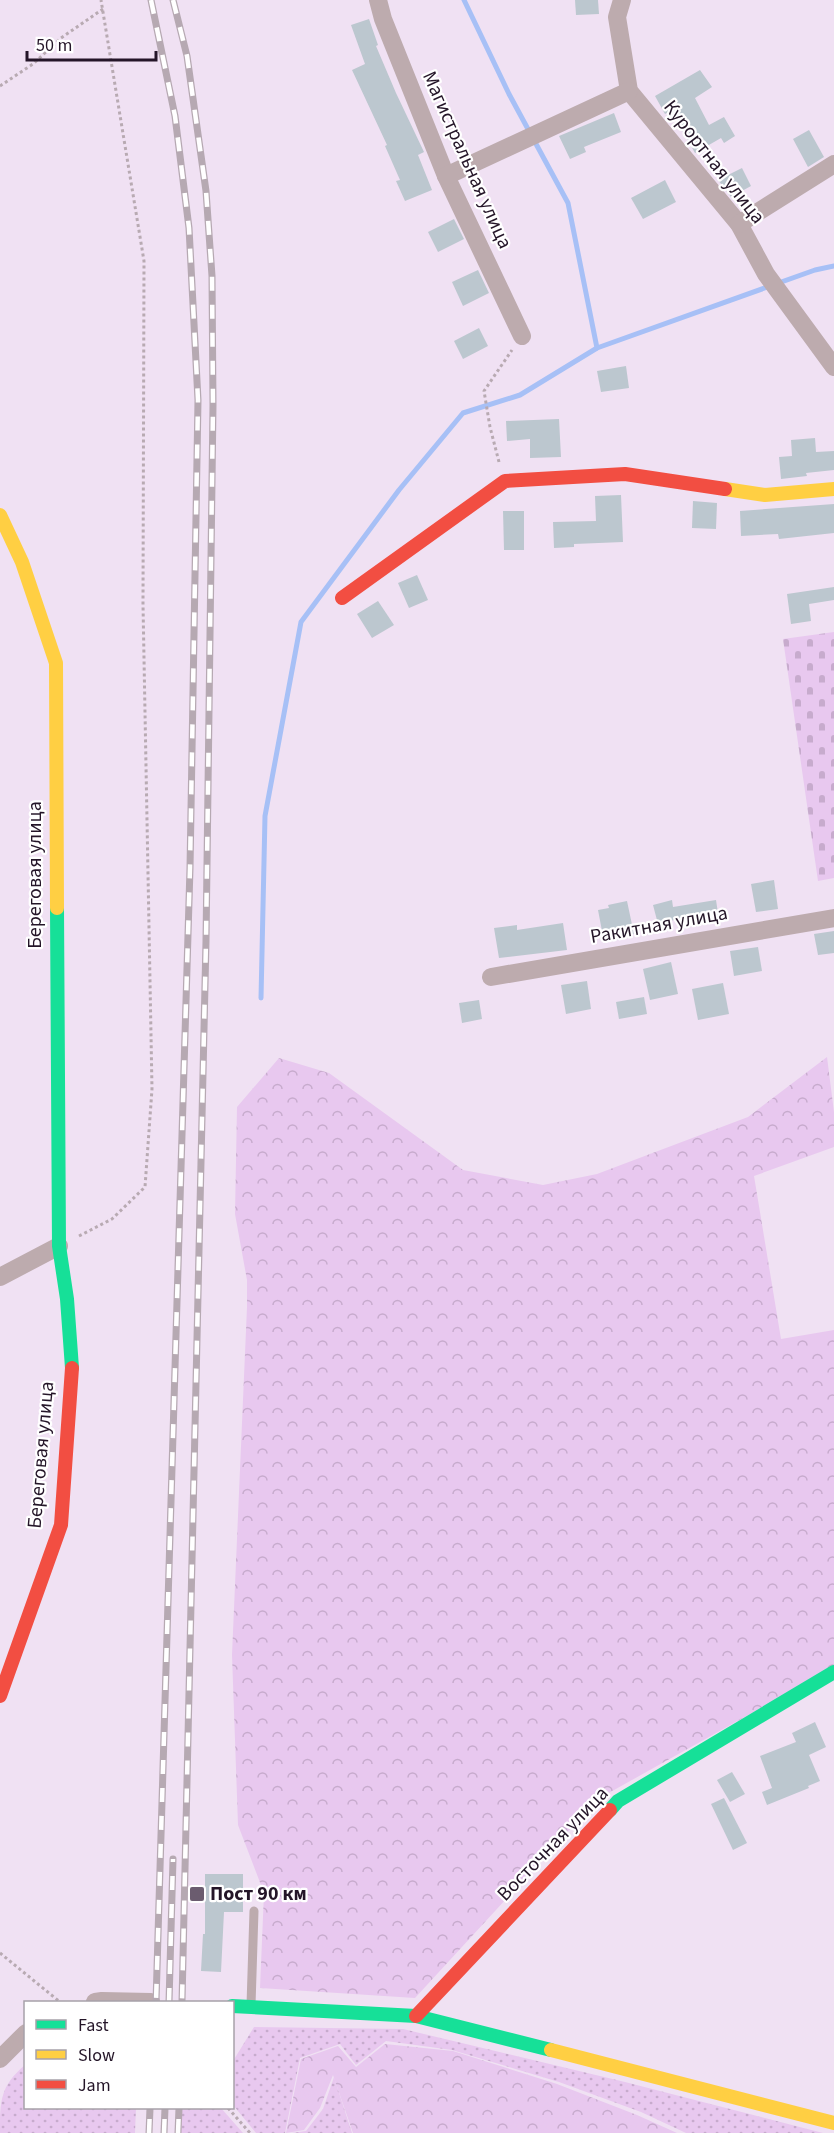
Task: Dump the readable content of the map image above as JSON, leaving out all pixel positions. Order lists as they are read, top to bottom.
{
  "streets": {
    "street": [
      "Магистральная улица",
      "Курортная улица",
      "Береговая улица",
      "Ракитная улица",
      "Восточная улица"
    ]
  },
  "places": {
    "transit": ["Пост 90 км"]
  },
  "legend": ["Fast", "Slow", "Jam"],
  "scale_bar": "50 m"
}
